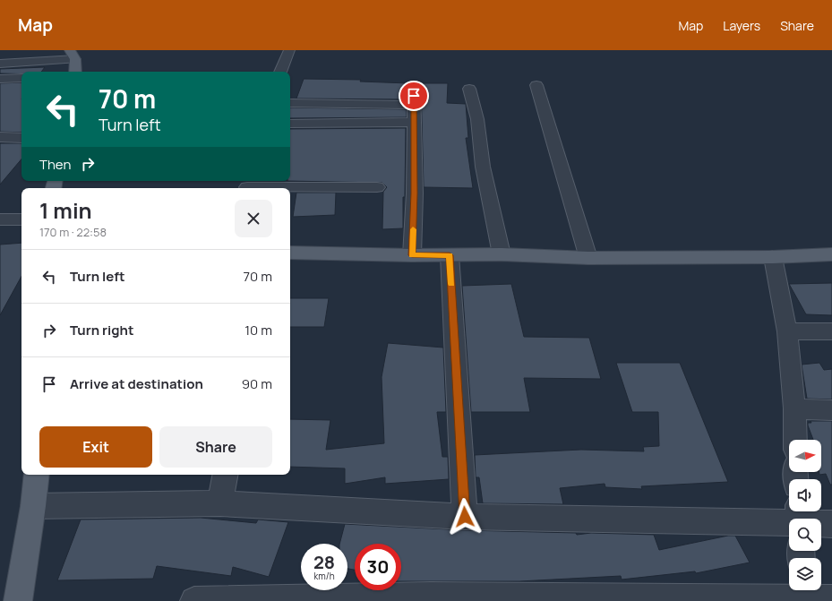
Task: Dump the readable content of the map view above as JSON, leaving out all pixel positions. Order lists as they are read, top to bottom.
{
  "north": "right",
  "page": {
    "header": "Map",
    "nav": ["Map", "Layers", "Share"],
    "turn": ["70 m", "Turn left"],
    "then": "Then",
    "heading": ["1 min", "170 m · 22:58"],
    "list": [
      {
        "name": "Turn left",
        "value": "70 m"
      },
      {
        "name": "Turn right",
        "value": "10 m"
      },
      {
        "name": "Arrive at destination",
        "value": "90 m"
      }
    ],
    "buttons": ["Exit", "Share"],
    "speed": "28 km/h",
    "limit": "30"
  }
}
